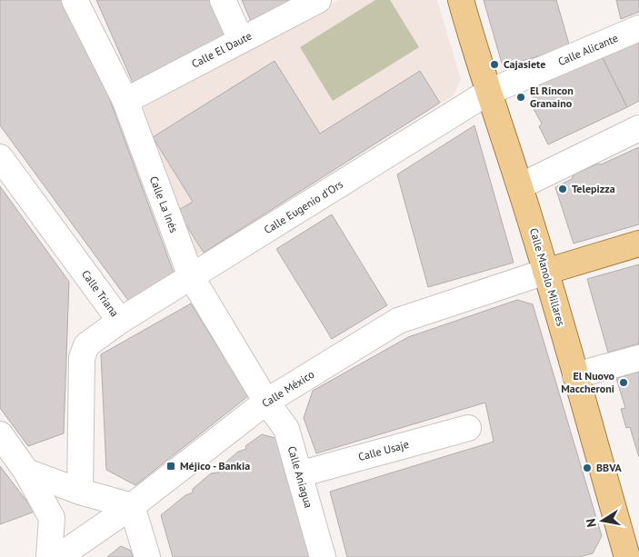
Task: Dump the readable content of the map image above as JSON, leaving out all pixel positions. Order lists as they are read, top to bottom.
{
  "streets": {
    "main road": ["Calle Manolo Millares"],
    "street": [
      "Calle El Daute",
      "Calle Alicante",
      "Calle La Inés",
      "Calle Eugenio d'Ors",
      "Calle Triana",
      "Calle México",
      "Calle Usaje",
      "Calle Aniagua"
    ]
  },
  "crossings": [
    ["Calle El Daute", "Calle La Inés"],
    ["Calle Alicante", "Calle Eugenio d'Ors"],
    ["Calle Alicante", "Calle Manolo Millares"],
    ["Calle La Inés", "Calle Eugenio d'Ors"],
    ["Calle La Inés", "Calle México"],
    ["Calle La Inés", "Calle Aniagua"],
    ["Calle Eugenio d'Ors", "Calle Manolo Millares"],
    ["Calle Eugenio d'Ors", "Calle Triana"],
    ["Calle Manolo Millares", "Calle México"],
    ["Calle México", "Calle Aniagua"],
    ["Calle Usaje", "Calle Aniagua"]
  ],
  "places": {
    "other": [
      "Cajasiete",
      "El Rincon Granaino",
      "Telepizza",
      "El Nuovo Maccheroni",
      "BBVA"
    ],
    "transit": ["Méjico - Bankia"]
  },
  "north": "left"
}
